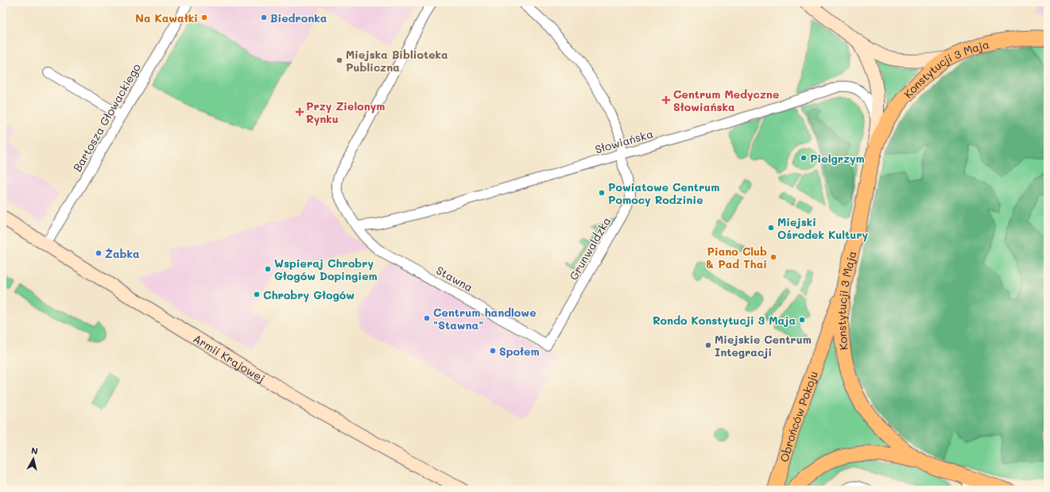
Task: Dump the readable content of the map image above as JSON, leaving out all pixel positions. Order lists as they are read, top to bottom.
{
  "streets": {
    "main road": ["Konstytucji 3 Maja", "Obrońców Pokoju"],
    "street": [
      "Bartosza Głowackiego",
      "Słowiańska",
      "Grunwaldzka",
      "Stawna",
      "Armii Krajowej"
    ]
  },
  "crossings": [
    ["Konstytucji 3 Maja", "Obrońców Pokoju"],
    ["Bartosza Głowackiego", "Armii Krajowej"],
    ["Słowiańska", "Grunwaldzka"],
    ["Słowiańska", "Stawna"],
    ["Grunwaldzka", "Stawna"]
  ],
  "places": {
    "other": [
      "Na Kawałki",
      "Biedronka",
      "Miejska Biblioteka Publiczna",
      "Pielgrzym",
      "Powiatowe Centrum Pomocy Rodzinie",
      "Miejski Ośrodek Kultury",
      "Żabka",
      "Piano Club & Pad Thai",
      "Wspieraj Chrobry Głogów Dopingiem",
      "Chrobry Głogów",
      "Centrum handlowe \"Stawna\"",
      "Rondo Konstytucji 3 Maja",
      "Miejskie Centrum Integracji",
      "Społem"
    ],
    "health": ["Centrum Medyczne Słowiańska", "Przy Zielonym Rynku"]
  },
  "north": "top"
}
